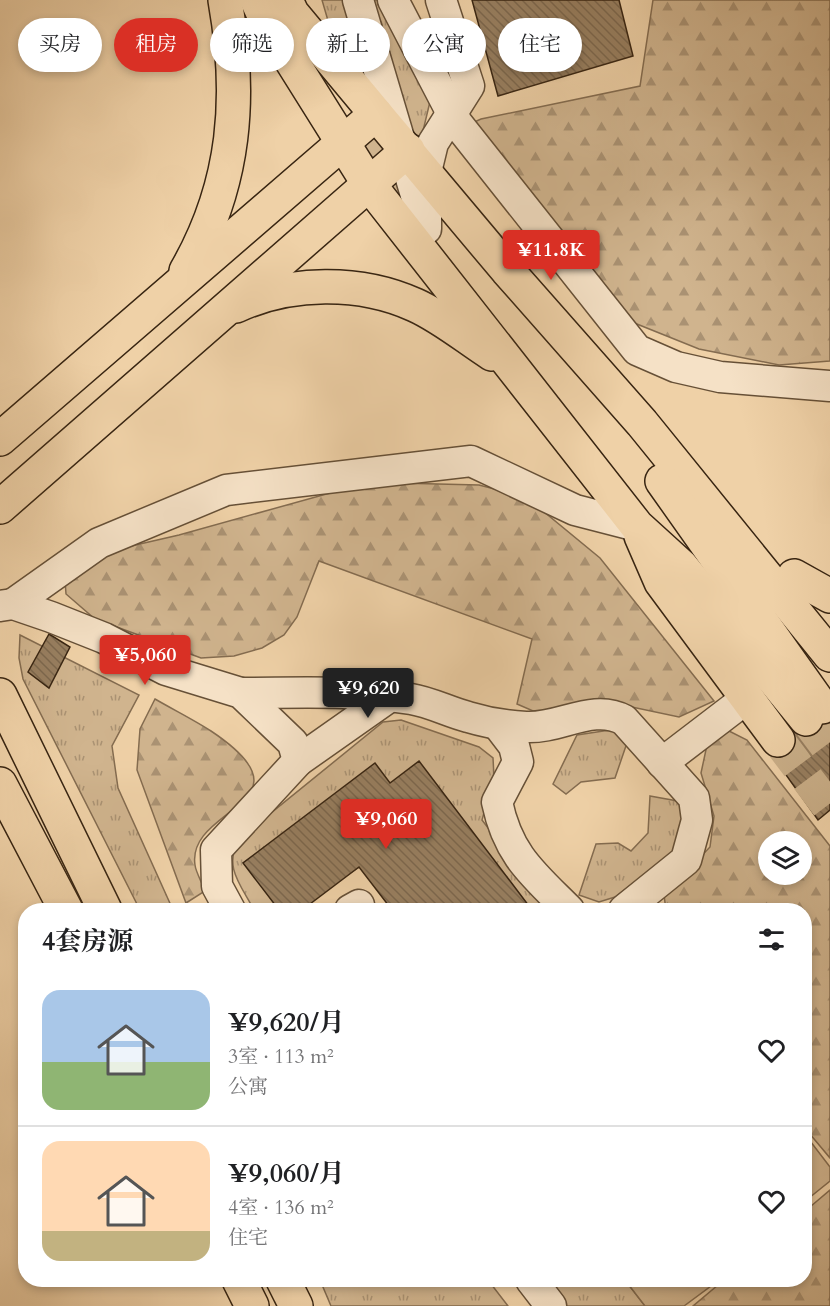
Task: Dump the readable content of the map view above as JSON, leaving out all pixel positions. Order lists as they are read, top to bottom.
{
  "page": {
    "chip": [
      "买房",
      "租房",
      "筛选",
      "新上",
      "公寓",
      "住宅"
    ],
    "price": [
      "¥11.8K",
      "¥5,060",
      "¥9,620",
      "¥9,060"
    ],
    "heading": "4套房源",
    "list": [
      {
        "name": "¥9,620/月",
        "note": "3室 · 113 m² · 公寓"
      },
      {
        "name": "¥9,060/月",
        "note": "4室 · 136 m² · 住宅"
      }
    ]
  }
}
